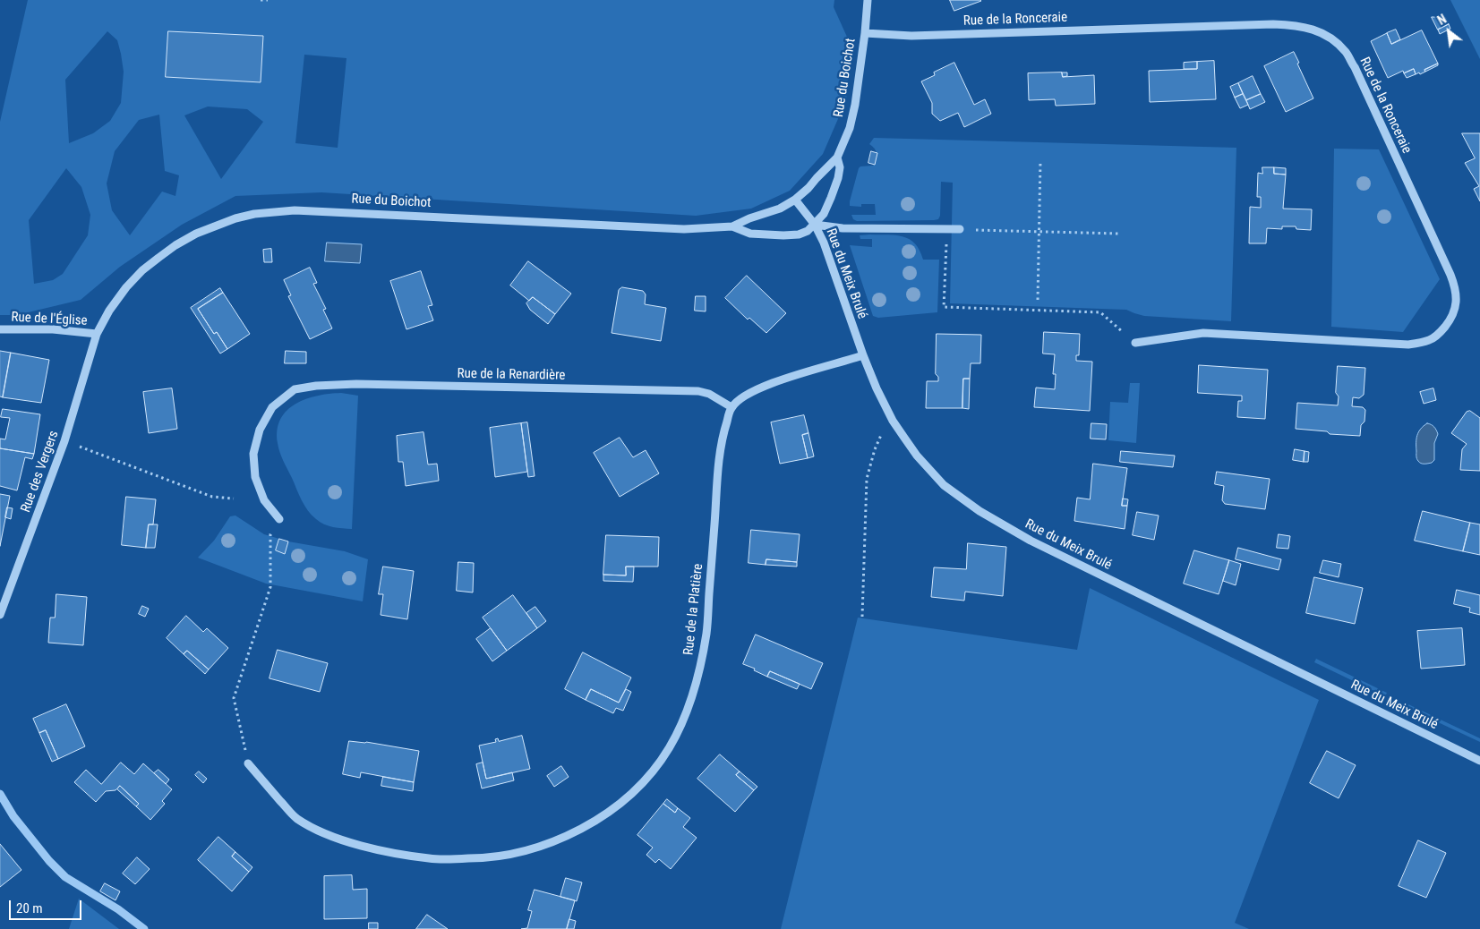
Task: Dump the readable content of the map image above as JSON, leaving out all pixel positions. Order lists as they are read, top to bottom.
{
  "streets": {
    "street": [
      "Rue de la Ronceraie",
      "Rue du Boichot",
      "Rue du Meix Brulé",
      "Rue de l'Église",
      "Rue de la Renardière",
      "Rue des Vergers",
      "Rue de la Platière"
    ]
  },
  "crossings": [
    ["Rue de la Ronceraie", "Rue du Boichot"],
    ["Rue du Boichot", "Rue du Meix Brulé"],
    ["Rue du Boichot", "Rue de l'Église"],
    ["Rue du Boichot", "Rue des Vergers"],
    ["Rue de l'Église", "Rue des Vergers"],
    ["Rue de la Renardière", "Rue de la Platière"]
  ],
  "scale_bar": "20 m",
  "north": "top left"
}
